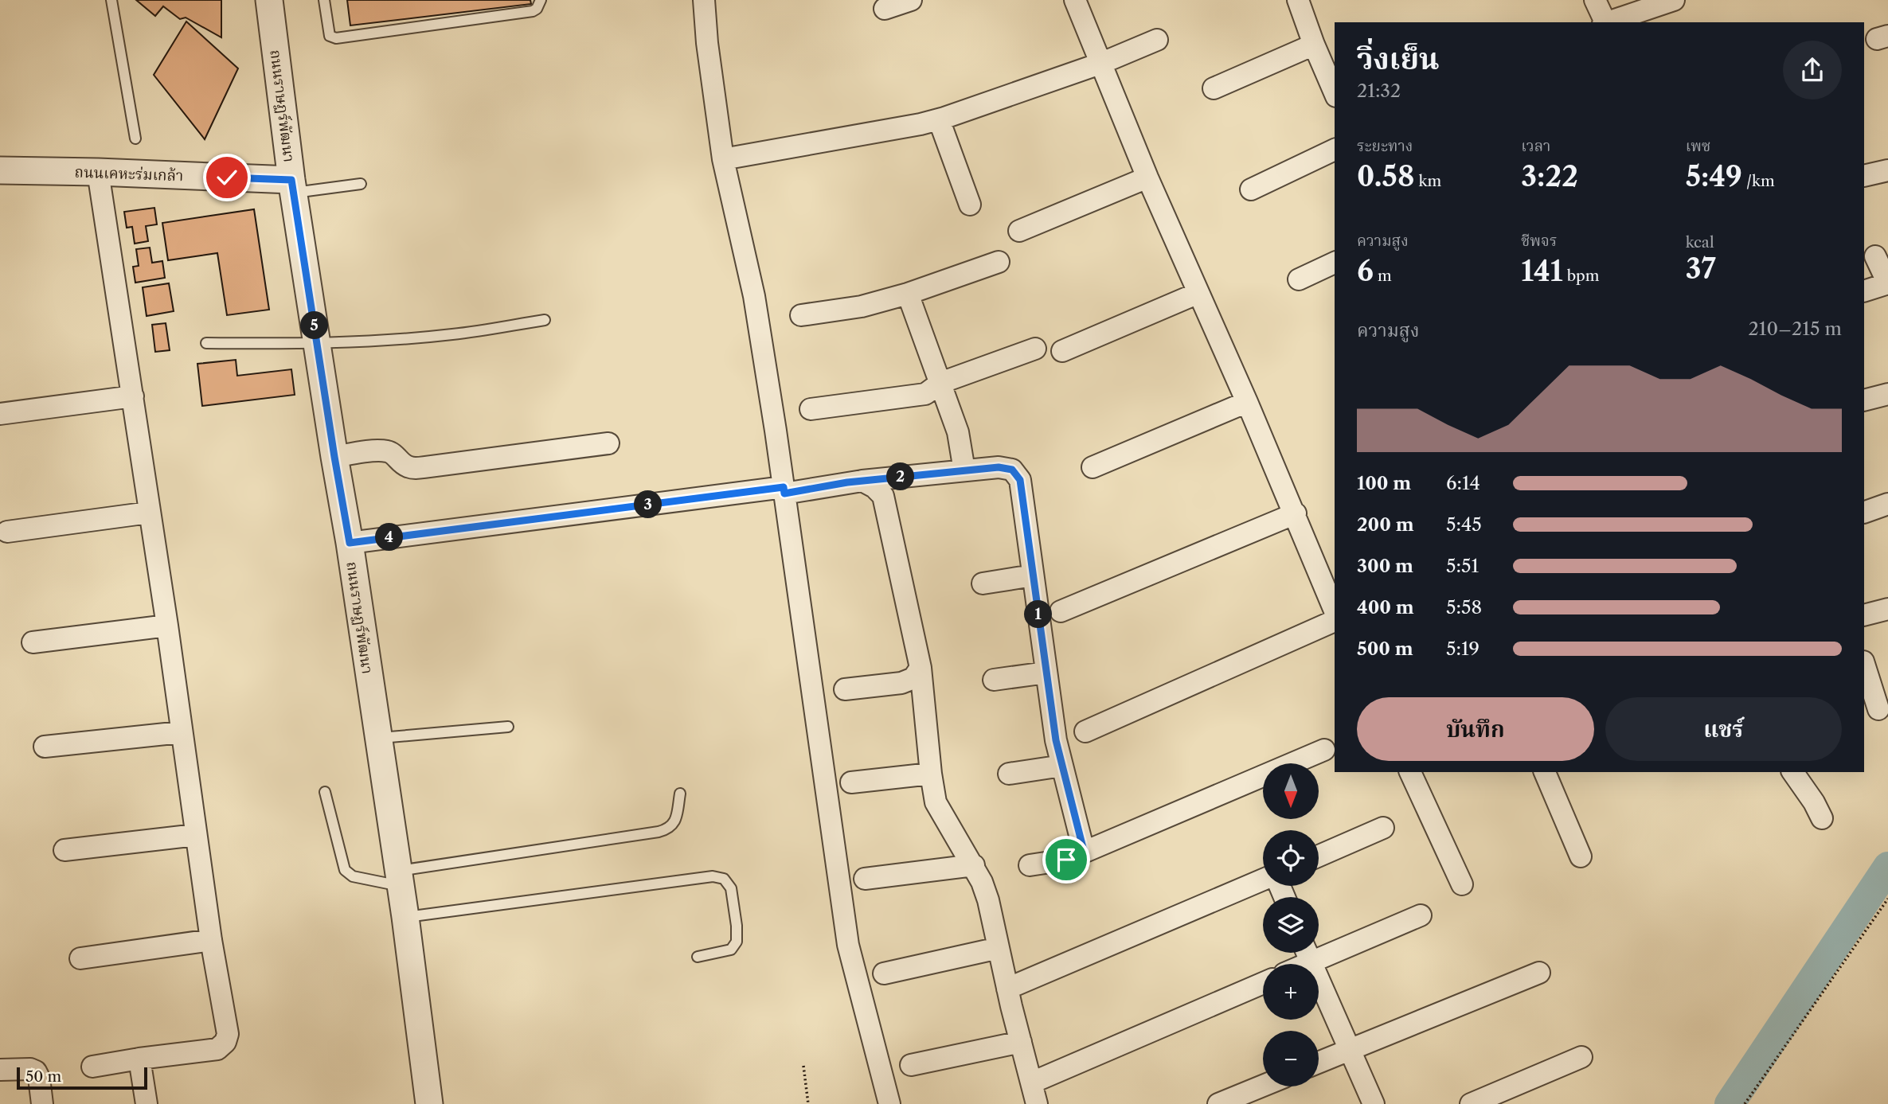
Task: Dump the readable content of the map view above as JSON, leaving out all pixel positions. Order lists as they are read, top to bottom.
{
  "streets": {
    "street": ["ถนนราษฏร์พัฒนา", "ถนนเคหะร่มเกล้า"]
  },
  "crossings": [
    ["ถนนราษฏร์พัฒนา", "ถนนเคหะร่มเกล้า"]
  ],
  "scale_bar": "50 m",
  "north": "bottom",
  "page": {
    "heading": ["วิ่งเย็น", "21:32"],
    "stats": [
      ["ระยะทาง", "0.58 km"],
      ["เวลา", "3:22"],
      ["เพซ", "5:49 /km"],
      ["ความสูง", "6 m"],
      ["ชีพจร", "141 bpm"],
      ["kcal", "37"]
    ],
    "chart": ["ความสูง", "210–215 m"],
    "pins": [
      "5",
      "2",
      "3",
      "4",
      "1"
    ],
    "list": [
      {
        "name": "100 m",
        "note": "6:14"
      },
      {
        "name": "200 m",
        "note": "5:45"
      },
      {
        "name": "300 m",
        "note": "5:51"
      },
      {
        "name": "400 m",
        "note": "5:58"
      },
      {
        "name": "500 m",
        "note": "5:19"
      }
    ],
    "buttons": ["บันทึก", "แชร์"],
    "map_buttons": ["+", "−"],
    "scale": "50 m"
  }
}
